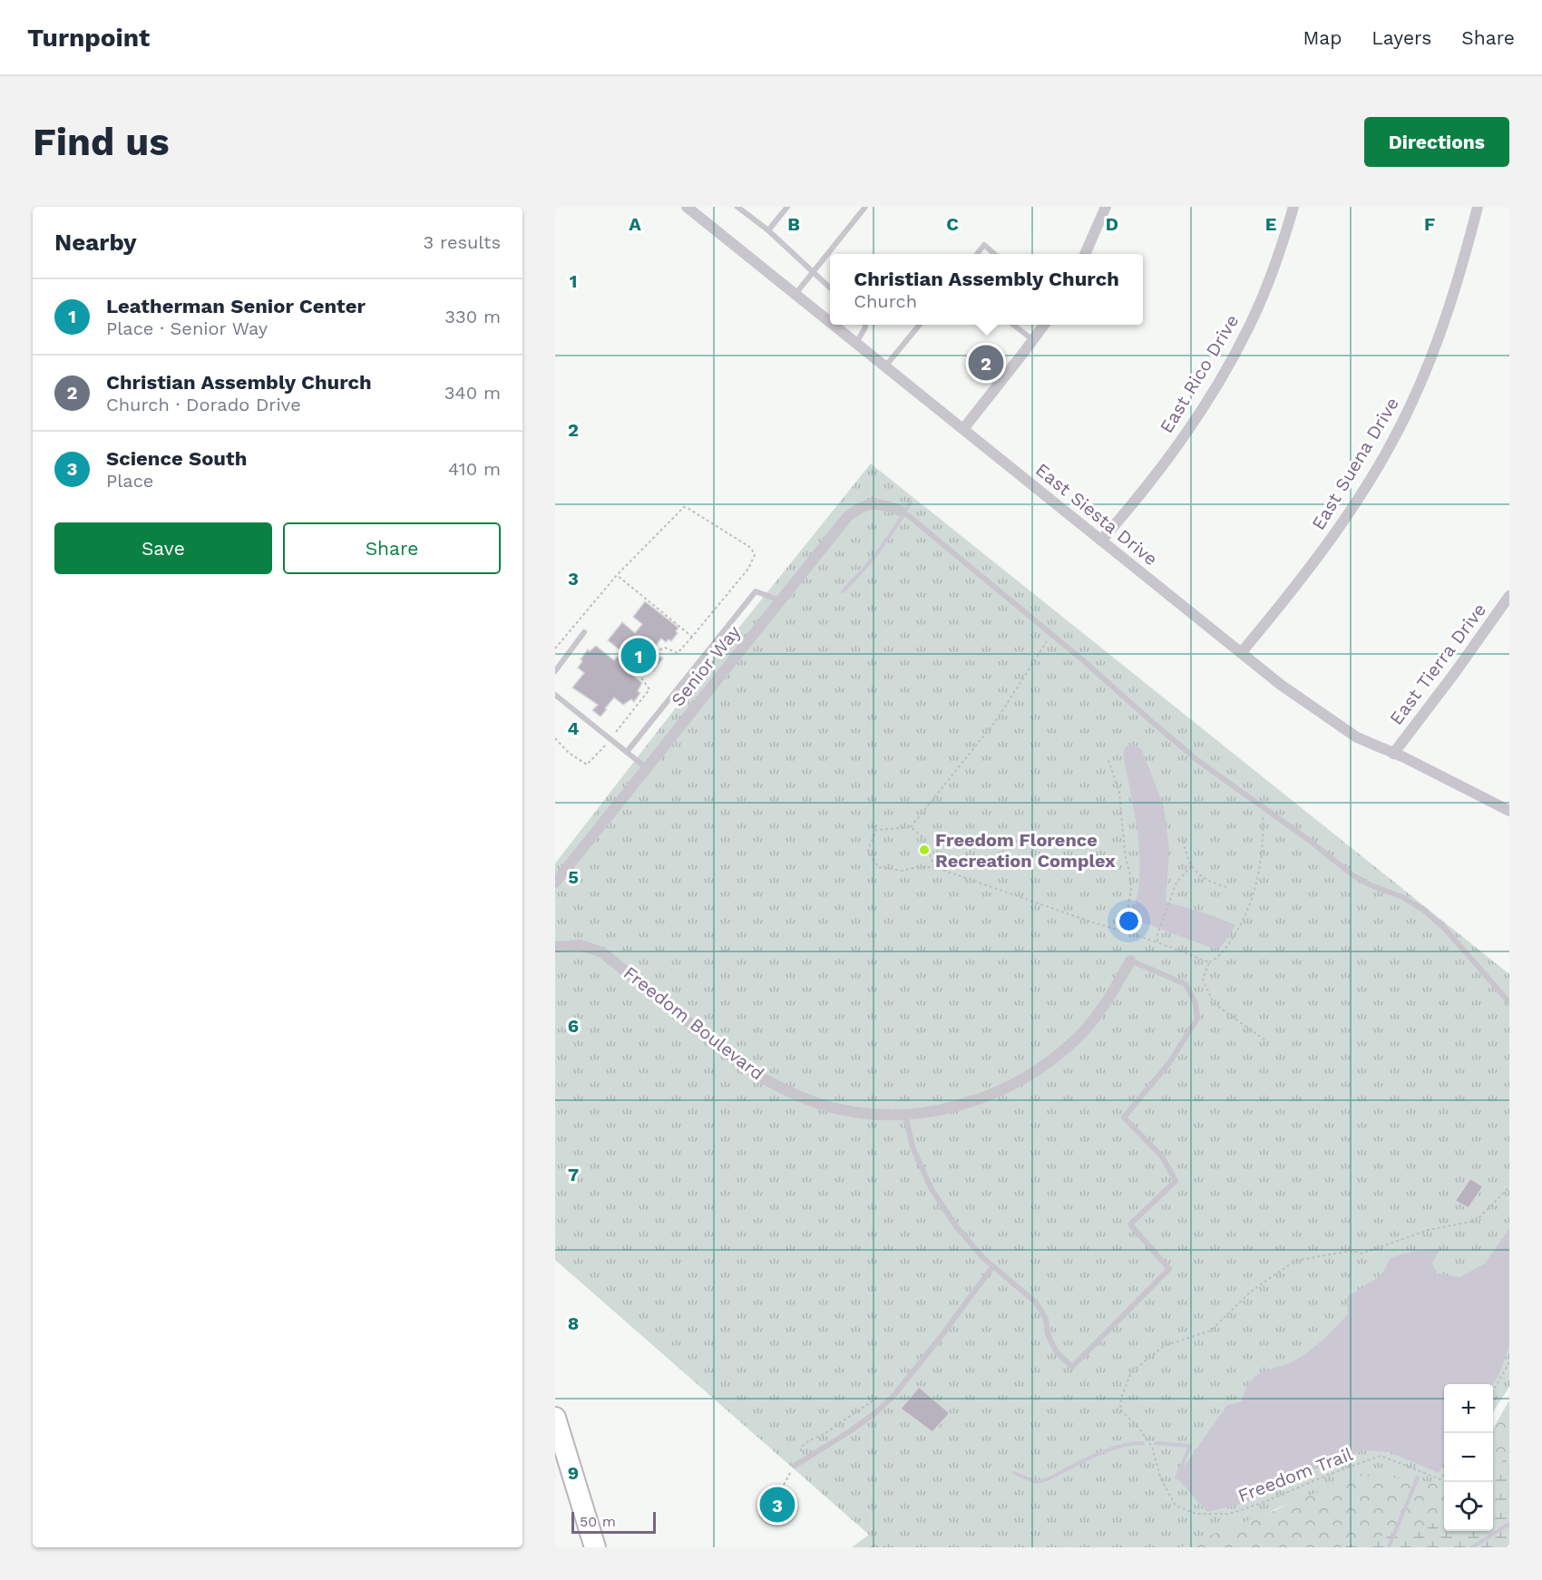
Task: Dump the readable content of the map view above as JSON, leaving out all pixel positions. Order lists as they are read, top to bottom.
{
  "streets": {
    "street": [
      "East Rico Drive",
      "East Suena Drive",
      "East Siesta Drive",
      "East Tierra Drive",
      "Senior Way",
      "Freedom Boulevard"
    ],
    "path": ["Freedom Trail"]
  },
  "crossings": [
    ["East Rico Drive", "East Siesta Drive"],
    ["East Suena Drive", "East Siesta Drive"],
    ["East Siesta Drive", "East Tierra Drive"]
  ],
  "places": ["Freedom Florence Recreation Complex"],
  "scale_bar": "50 m",
  "page": {
    "header": "Turnpoint",
    "nav": ["Map", "Layers", "Share"],
    "buttons": [
      "Directions",
      ["Save", "Share"]
    ],
    "title": "Find us",
    "heading": ["Nearby", "3 results"],
    "popup": ["Christian Assembly Church", "Church"],
    "list": [
      {
        "mark": "1",
        "name": "Leatherman Senior Center",
        "note": "Place · Senior Way",
        "value": "330 m"
      },
      {
        "mark": "2",
        "name": "Christian Assembly Church",
        "note": "Church · Dorado Drive",
        "value": "340 m"
      },
      {
        "mark": "3",
        "name": "Science South",
        "note": "Place",
        "value": "410 m"
      }
    ],
    "pins": ["2", "1", "3"],
    "map_buttons": ["+", "−"],
    "scale": "50 m"
  },
  "grid": {
    "columns": [
      "A",
      "B",
      "C",
      "D",
      "E",
      "F"
    ],
    "rows": [
      "1",
      "2",
      "3",
      "4",
      "5",
      "6",
      "7",
      "8",
      "9"
    ]
  }
}
